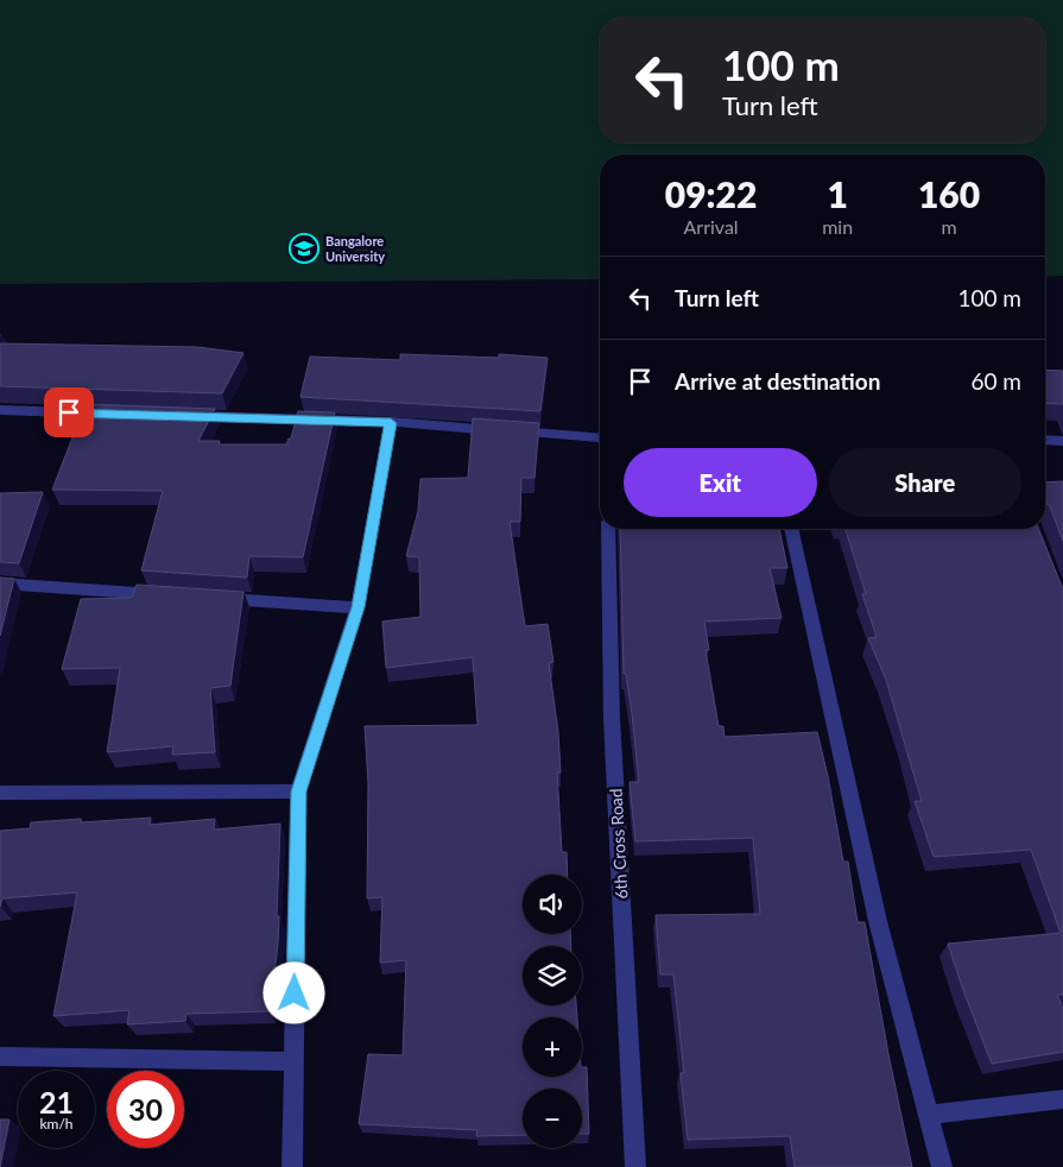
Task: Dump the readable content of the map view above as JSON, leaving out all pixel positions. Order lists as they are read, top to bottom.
{
  "streets": {
    "street": ["6th Cross Road"]
  },
  "places": {
    "school or university": ["Bangalore University"]
  },
  "page": {
    "turn": ["100 m", "Turn left"],
    "eta": [
      "09:22",
      "Arrival",
      "1",
      "min",
      "160",
      "m"
    ],
    "list": [
      {
        "name": "Turn left",
        "value": "100 m"
      },
      {
        "name": "Arrive at destination",
        "value": "60 m"
      }
    ],
    "buttons": ["Exit", "Share"],
    "map_buttons": ["+", "−"],
    "speed": "21 km/h",
    "limit": "30"
  }
}
